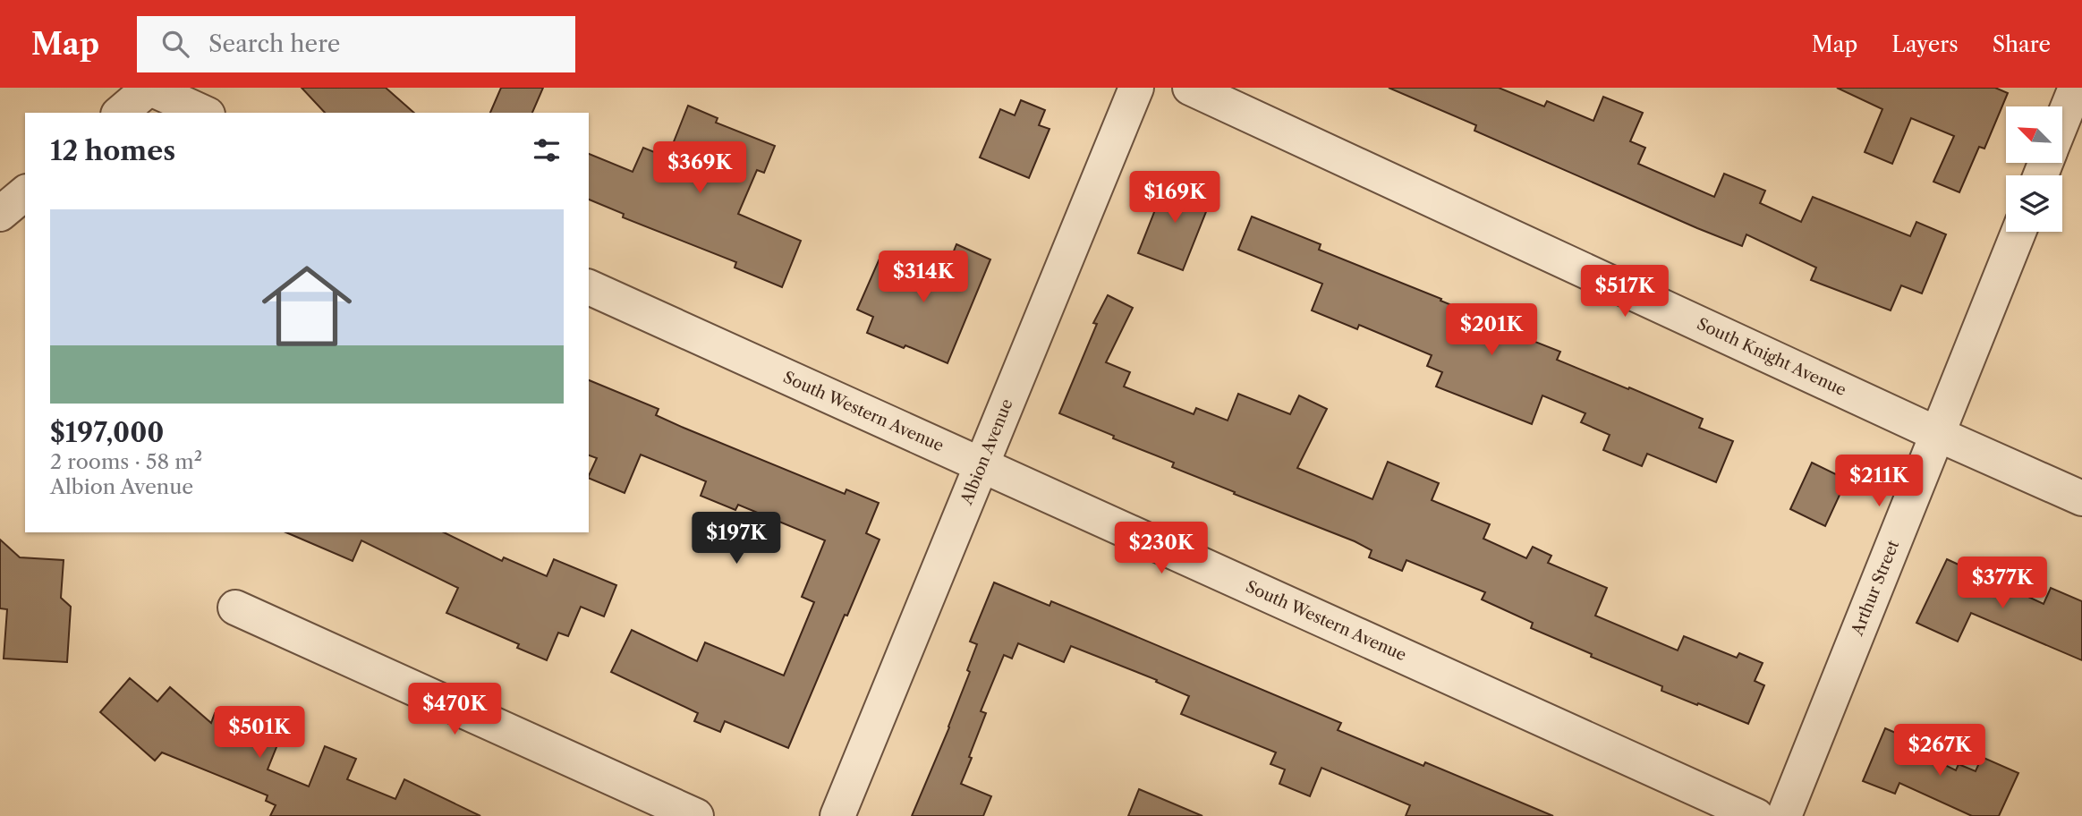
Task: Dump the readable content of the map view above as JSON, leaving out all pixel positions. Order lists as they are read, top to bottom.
{
  "streets": {
    "street": [
      "South Knight Avenue",
      "South Western Avenue",
      "Albion Avenue",
      "Arthur Street"
    ]
  },
  "crossings": [
    ["South Knight Avenue", "Arthur Street"],
    ["South Western Avenue", "Albion Avenue"]
  ],
  "north": "top left",
  "page": {
    "header": "Map",
    "search": "Search here",
    "nav": ["Map", "Layers", "Share"],
    "heading": "12 homes",
    "price": [
      "$369K",
      "$169K",
      "$314K",
      "$517K",
      "$201K",
      "$211K",
      "$197K",
      "$230K",
      "$377K",
      "$470K",
      "$501K",
      "$267K"
    ],
    "list": [
      {
        "name": "$197,000",
        "note": "2 rooms · 58 m² · Albion Avenue"
      }
    ]
  }
}
